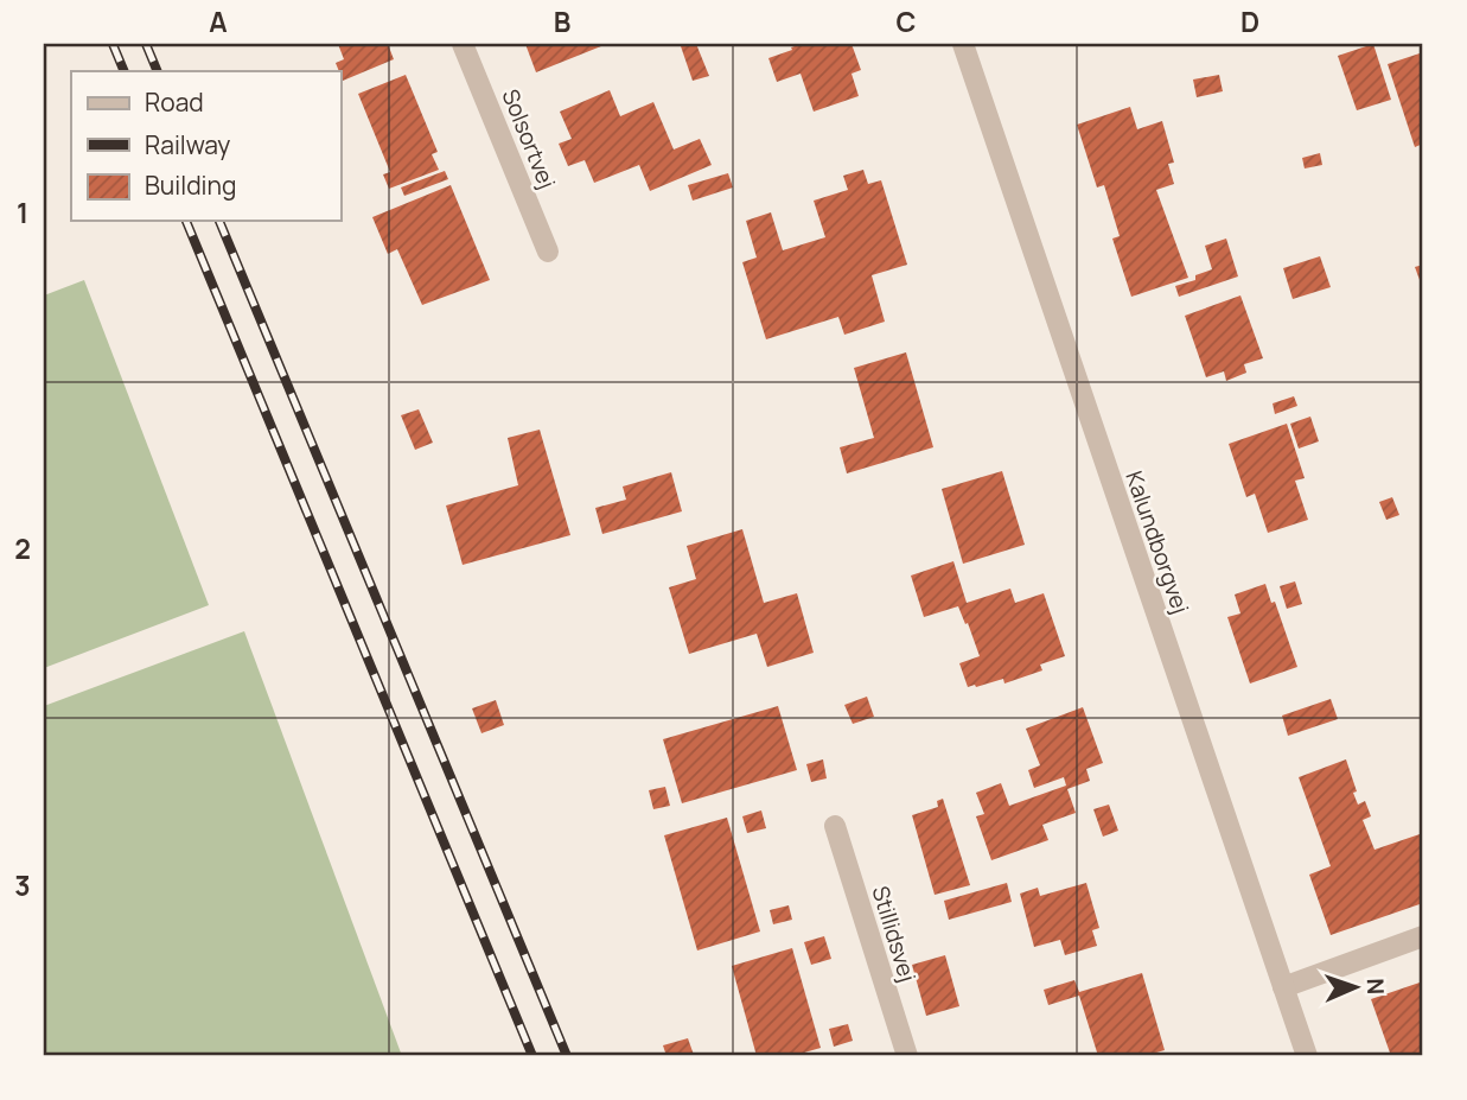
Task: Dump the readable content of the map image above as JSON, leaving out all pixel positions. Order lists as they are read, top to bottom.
{
  "streets": {
    "street": ["Solsortvej", "Kalundborgvej", "Stillidsvej"]
  },
  "legend": ["Road", "Railway", "Building"],
  "north": "right",
  "grid": {
    "columns": [
      "A",
      "B",
      "C",
      "D"
    ],
    "rows": ["1", "2", "3"]
  }
}
